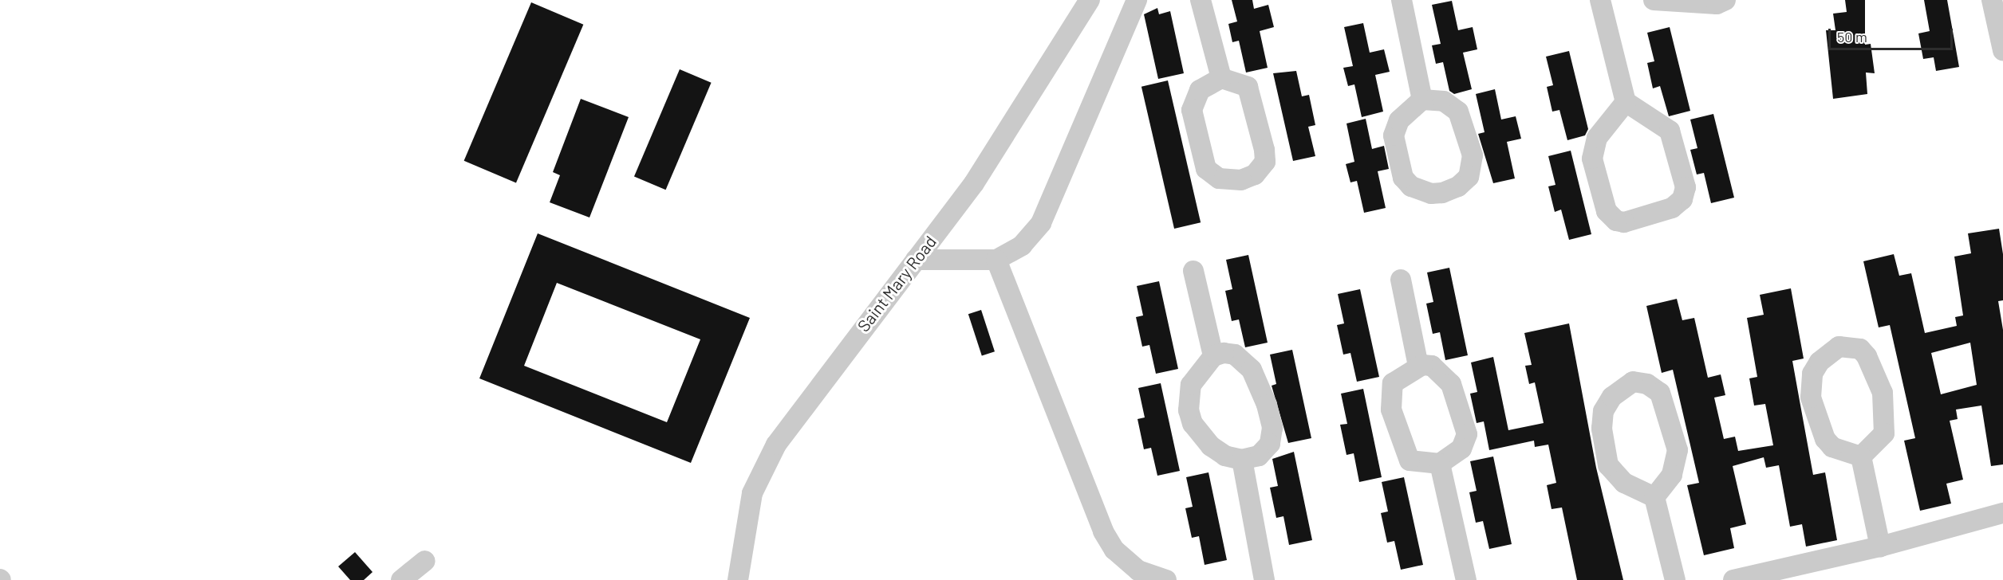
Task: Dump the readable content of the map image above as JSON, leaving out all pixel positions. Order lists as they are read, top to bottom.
{
  "streets": {
    "street": ["Saint Mary Road"]
  },
  "scale_bar": "50 m"
}
